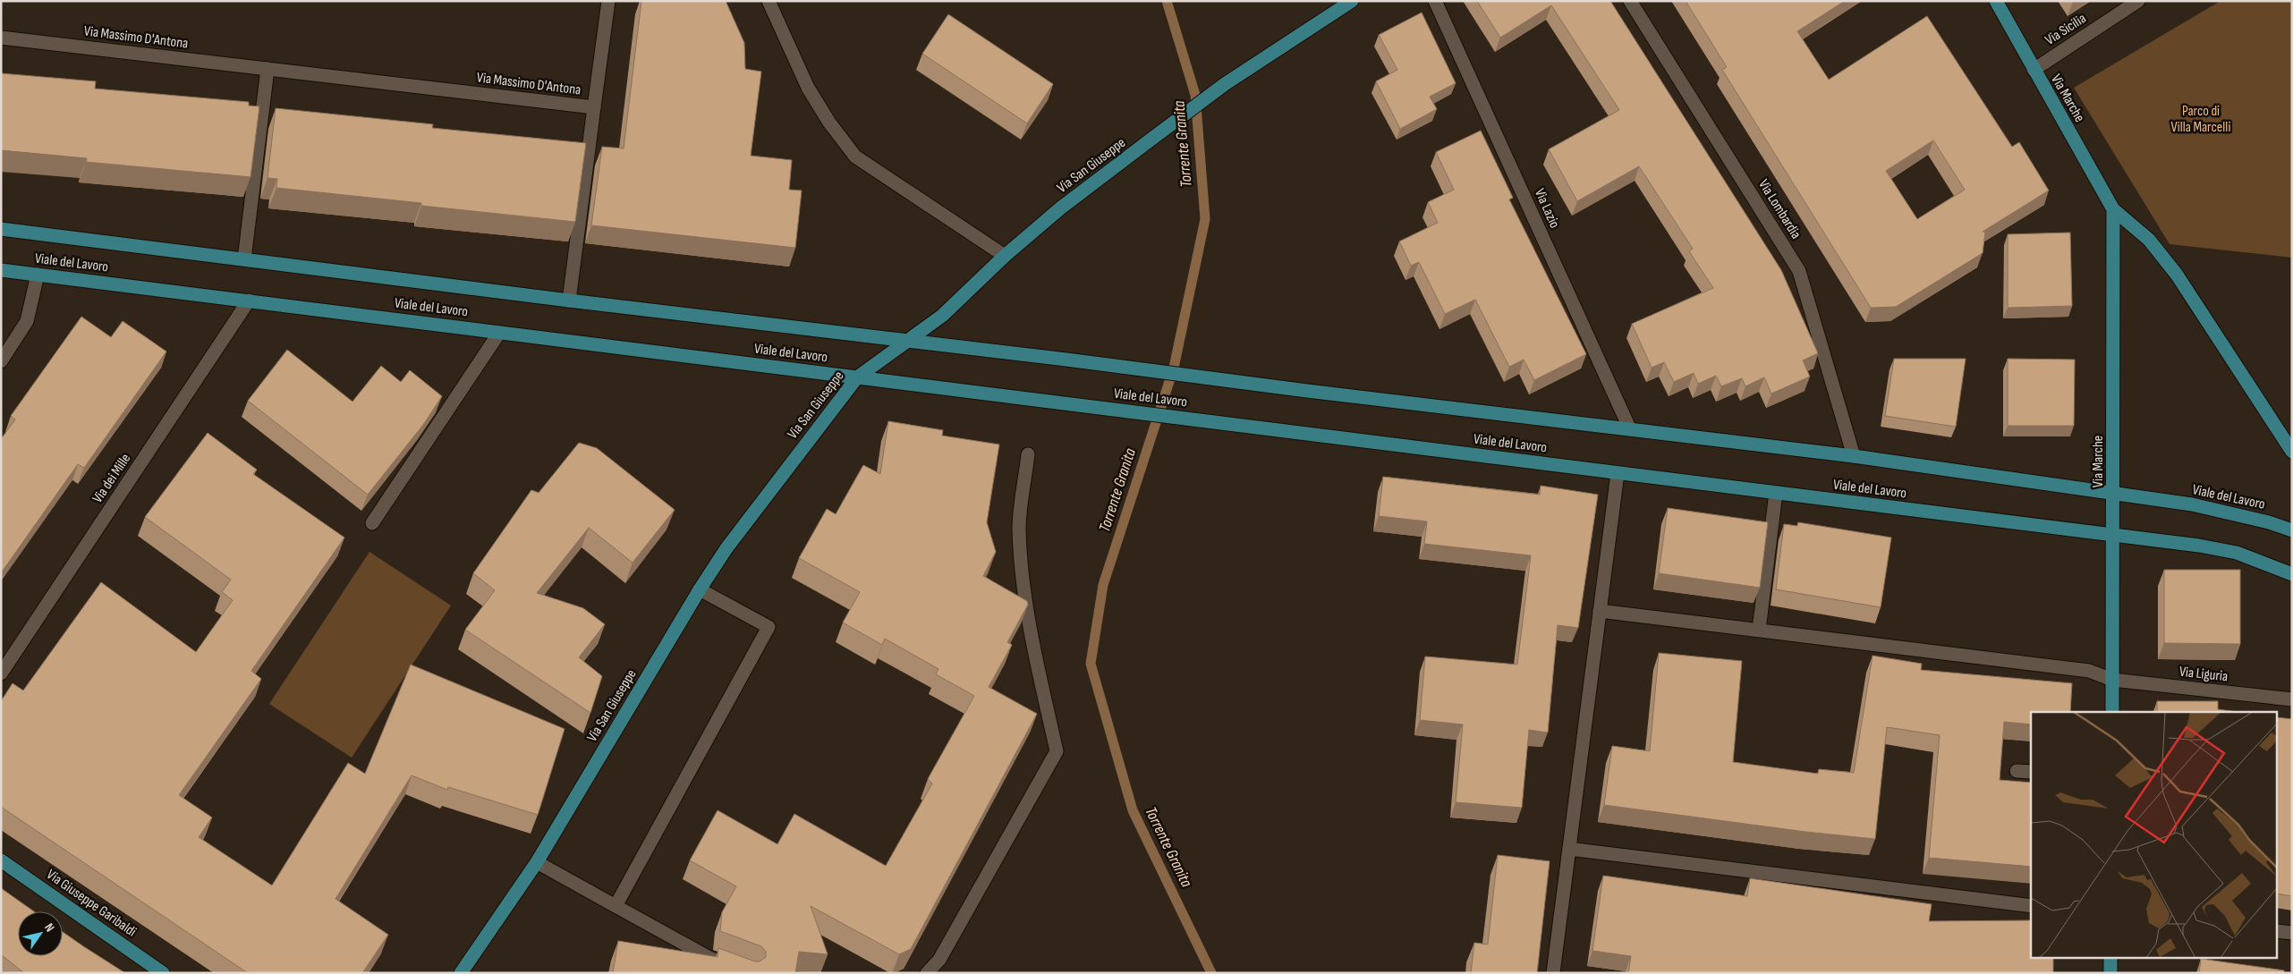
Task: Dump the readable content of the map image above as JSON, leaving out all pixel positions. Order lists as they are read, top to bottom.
{
  "streets": {
    "main road": [
      "Via Marche",
      "Via San Giuseppe",
      "Viale del Lavoro",
      "Via Giuseppe Garibaldi"
    ],
    "street": [
      "Via Sicilia",
      "Via Massimo D'Antona",
      "Via Lazio",
      "Via Lombardia",
      "Via dei Mille",
      "Via Liguria"
    ]
  },
  "crossings": [
    ["Via Sicilia", "Via Marche"],
    ["Via Massimo D'Antona", "Viale del Lavoro"],
    ["Via Marche", "Viale del Lavoro"],
    ["Via Marche", "Via Liguria"],
    ["Via San Giuseppe", "Viale del Lavoro"],
    ["Via Lazio", "Viale del Lavoro"],
    ["Via Lombardia", "Viale del Lavoro"],
    ["Viale del Lavoro", "Via dei Mille"]
  ],
  "water": ["Torrente Granita"],
  "parks": ["Parco di Villa Marcelli"],
  "north": "top right"
}
